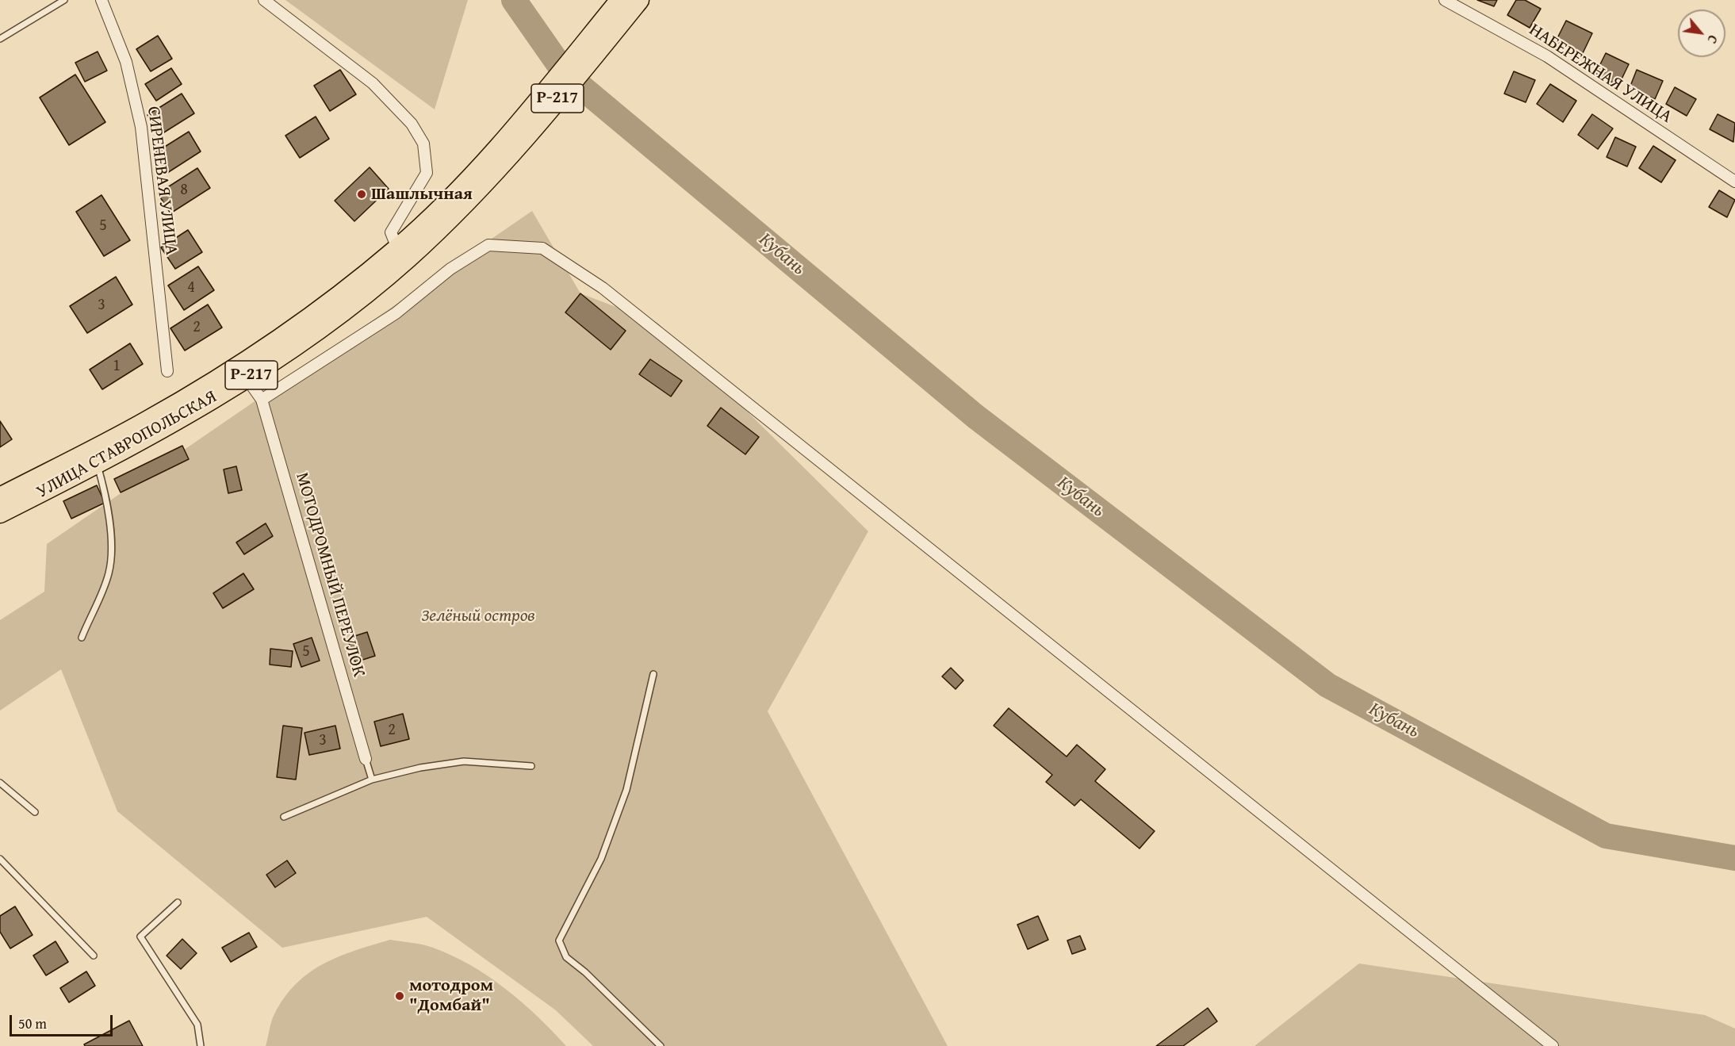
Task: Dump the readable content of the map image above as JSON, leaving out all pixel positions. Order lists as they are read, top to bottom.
{
  "streets": {
    "highway": ["Р-217", "УЛИЦА СТАВРОПОЛЬСКАЯ"],
    "street": ["НАБЕРЕЖНАЯ УЛИЦА", "СИРЕНЕВАЯ УЛИЦА", "МОТОДРОМНЫЙ ПЕРЕУЛОК"]
  },
  "crossings": [
    ["Р-217", "УЛИЦА СТАВРОПОЛЬСКАЯ"],
    ["УЛИЦА СТАВРОПОЛЬСКАЯ", "МОТОДРОМНЫЙ ПЕРЕУЛОК"]
  ],
  "water": ["Кубань"],
  "parks": ["Зелёный остров"],
  "places": ["Шашлычная", "мотодром \"Домбай\""],
  "house_numbers": [
    "8",
    "5",
    "4",
    "3",
    "2",
    "1",
    "5",
    "2",
    "3"
  ],
  "scale_bar": "50 m",
  "north": "bottom right"
}
